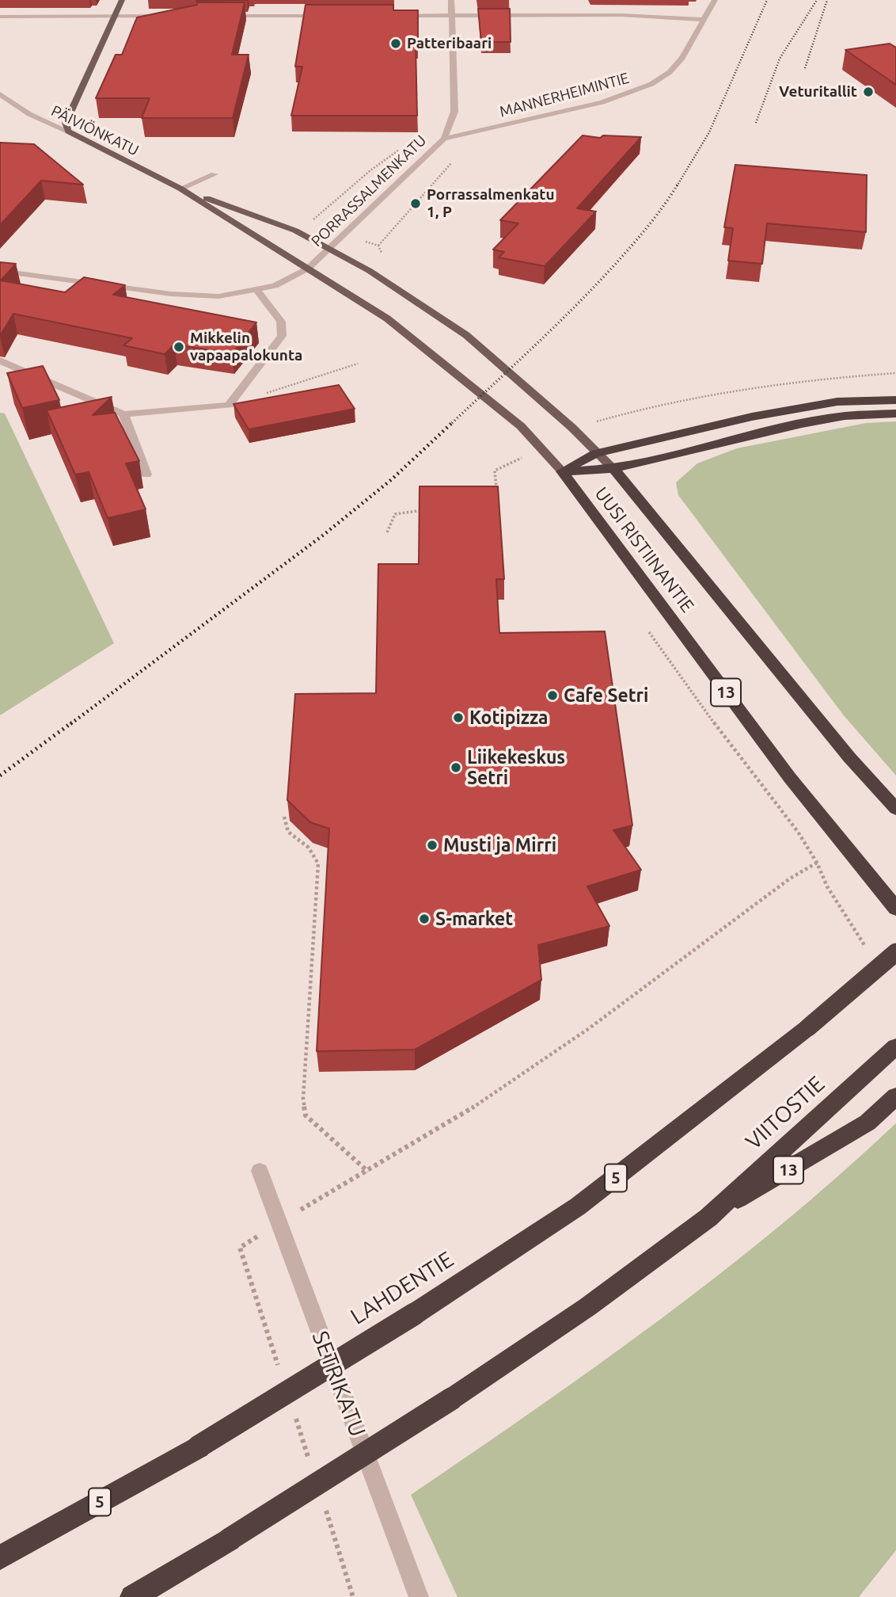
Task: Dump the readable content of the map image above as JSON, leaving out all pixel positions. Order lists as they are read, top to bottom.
{
  "streets": {
    "highway": [
      "UUSI RISTIINANTIE",
      "13",
      "VIITOSTIE",
      "5",
      "LAHDENTIE"
    ],
    "main road": ["PÄIVIÖNKATU"],
    "street": ["MANNERHEIMINTIE", "PORRASSALMENKATU", "SETRIKATU"]
  },
  "crossings": [
    ["MANNERHEIMINTIE", "PORRASSALMENKATU"],
    ["PÄIVIÖNKATU", "PORRASSALMENKATU"],
    ["PÄIVIÖNKATU", "UUSI RISTIINANTIE"],
    ["PORRASSALMENKATU", "UUSI RISTIINANTIE"],
    ["13", "VIITOSTIE"]
  ],
  "places": [
    "Patteribaari",
    "Veturitallit",
    "Porrassalmenkatu 1, P",
    "Mikkelin vapaapalokunta",
    "Cafe Setri",
    "Kotipizza",
    "Liikekeskus Setri",
    "Musti ja Mirri",
    "S-market"
  ]
}
